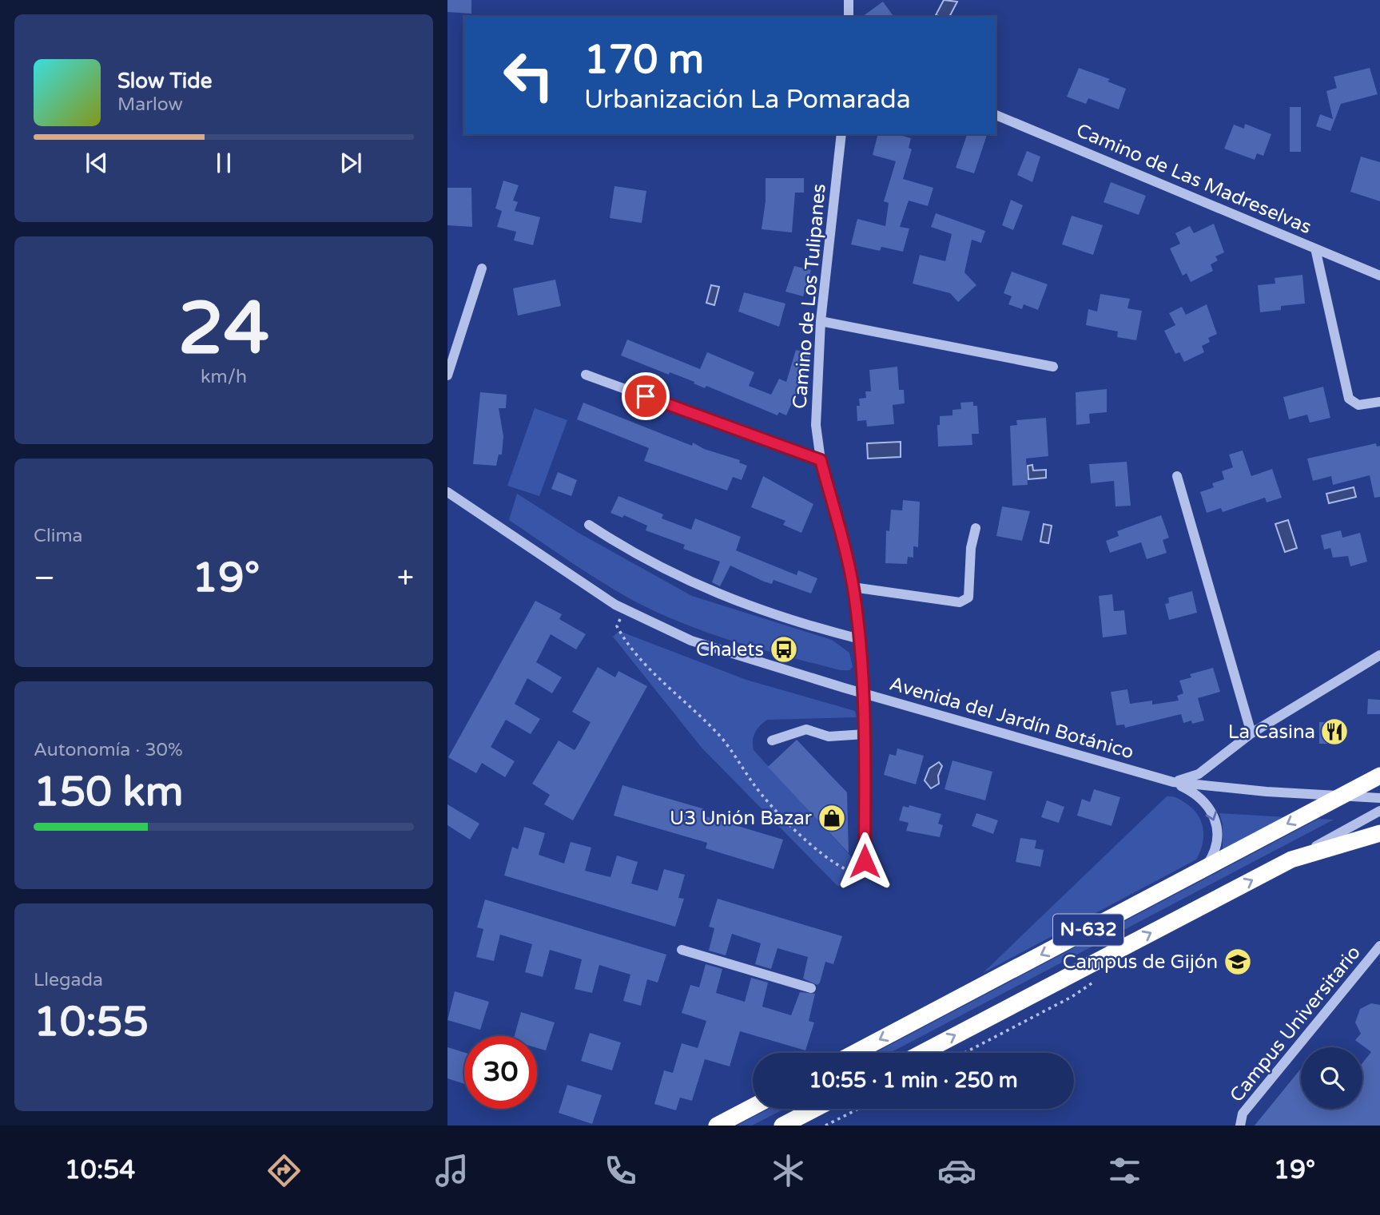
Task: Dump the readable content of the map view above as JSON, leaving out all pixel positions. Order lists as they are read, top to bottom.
{
  "streets": {
    "highway": ["N-632"],
    "street": [
      "Camino de Las Madreselvas",
      "Camino de Los Tulipanes",
      "Avenida del Jardín Botánico",
      "Campus Universitario"
    ]
  },
  "crossings": [
    ["Camino de Los Tulipanes", "Avenida del Jardín Botánico"],
    ["Avenida del Jardín Botánico", "N-632"]
  ],
  "places": {
    "bus stop": ["Chalets"],
    "restaurant": ["La Casina"],
    "shop": ["U3 Unión Bazar"],
    "school or university": ["Campus de Gijón"]
  },
  "page": {
    "turn": ["170 m", "Urbanización La Pomarada"],
    "song": ["Slow Tide", "Marlow"],
    "tile": [
      ["24", "km/h"],
      "Clima",
      ["Autonomía · 30%", "150 km"],
      ["Llegada", "10:55"]
    ],
    "heat": ["−", "19°", "+"],
    "limit": "30",
    "trip": "10:55 · 1 min · 250 m",
    "tabs": ["10:54", "19°"]
  }
}
